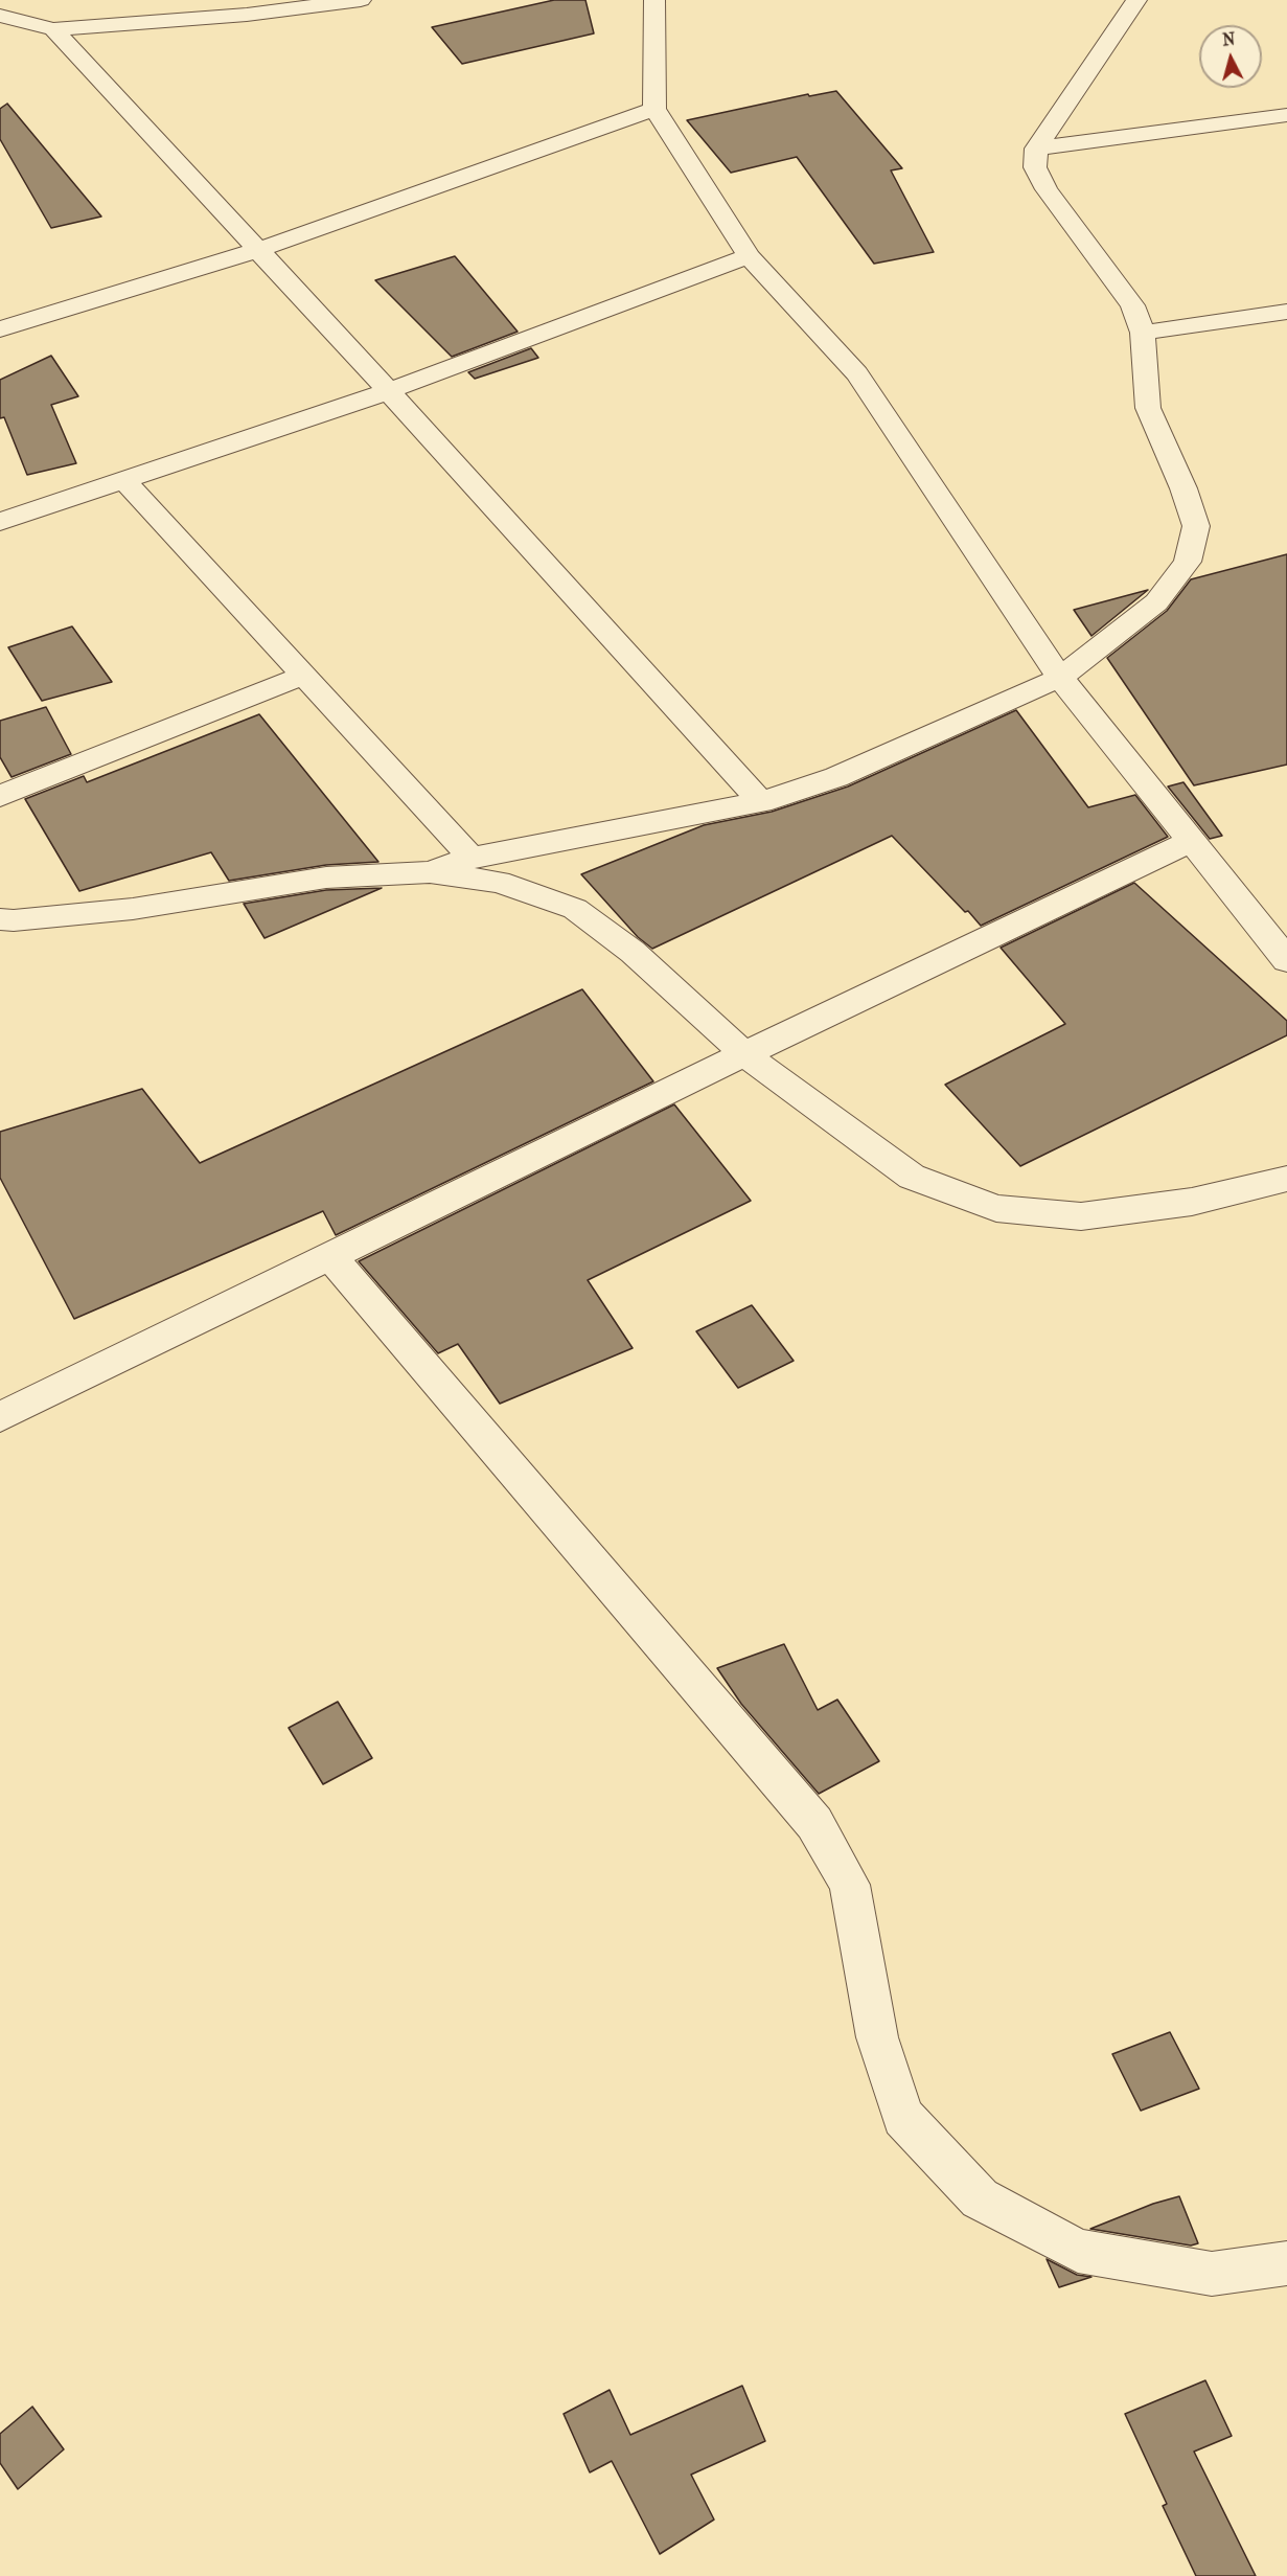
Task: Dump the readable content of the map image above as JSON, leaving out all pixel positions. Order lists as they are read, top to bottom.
{
  "north": "top"
}
